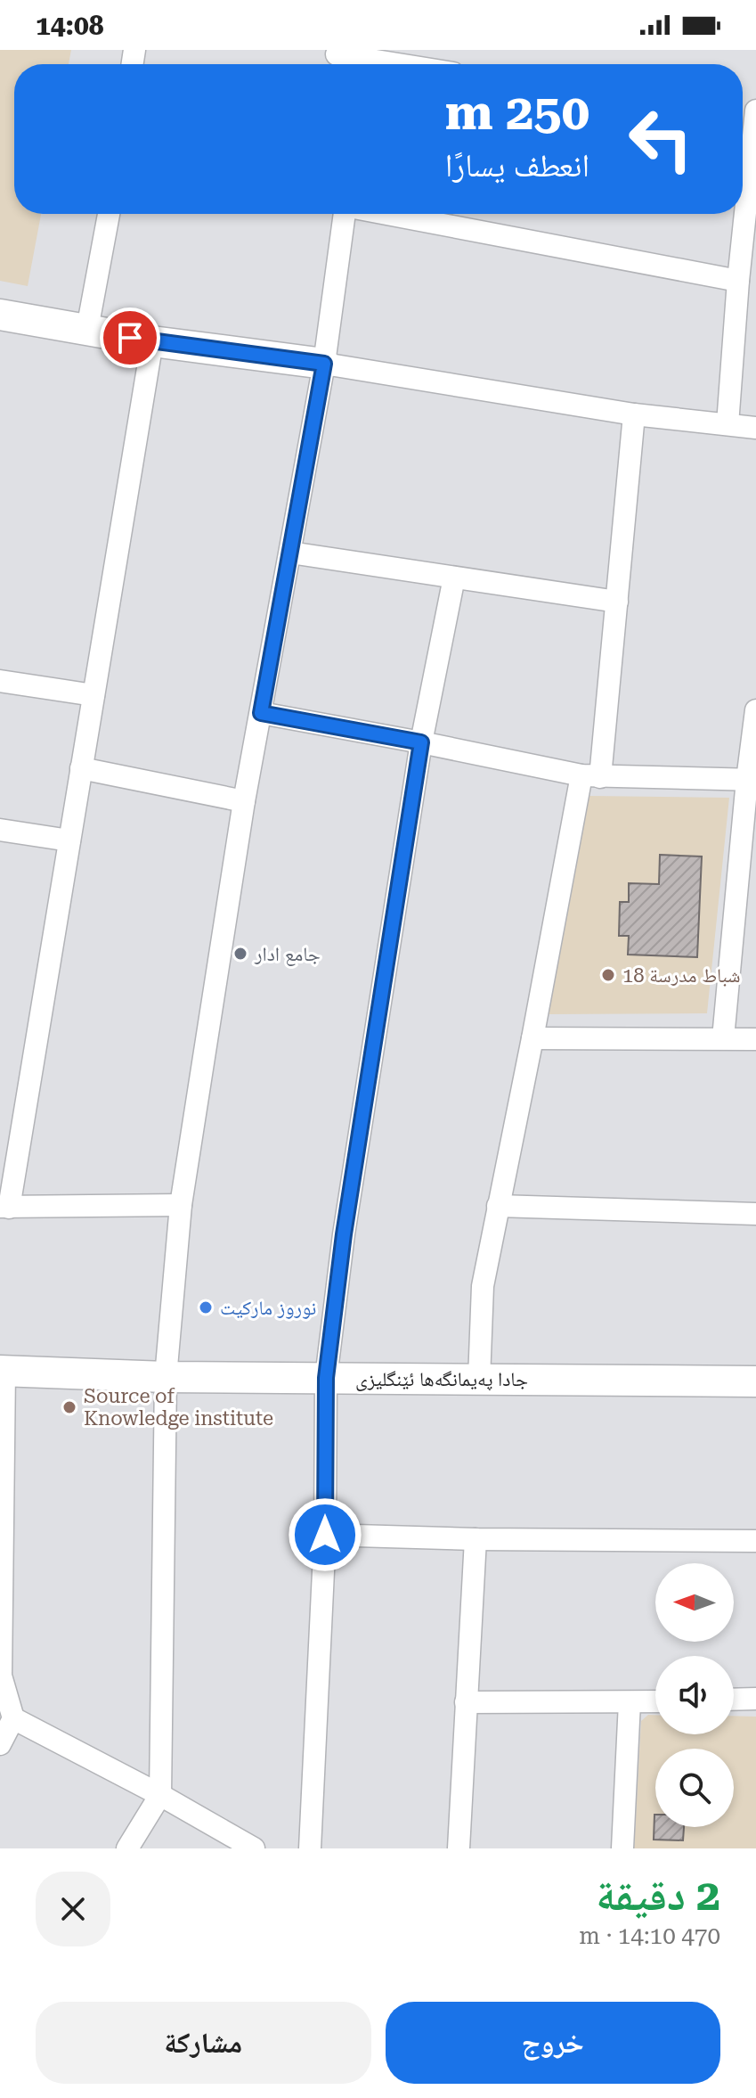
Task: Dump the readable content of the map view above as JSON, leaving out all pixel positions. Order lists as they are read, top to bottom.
{
  "streets": {
    "street": ["جادا په‌يمانگه‌ها ئێنگليزى"]
  },
  "places": [
    "جامع ادار",
    "18 شباط مدرسة",
    "نوروز ماركيت",
    "Source of Knowledge institute"
  ],
  "north": "left",
  "page": {
    "status": "14:08",
    "turn": ["250 m", "انعطف يسارًا"],
    "heading": ["2 دقيقة", "470 m · 14:10"],
    "buttons": ["خروج", "مشاركة"]
  }
}
